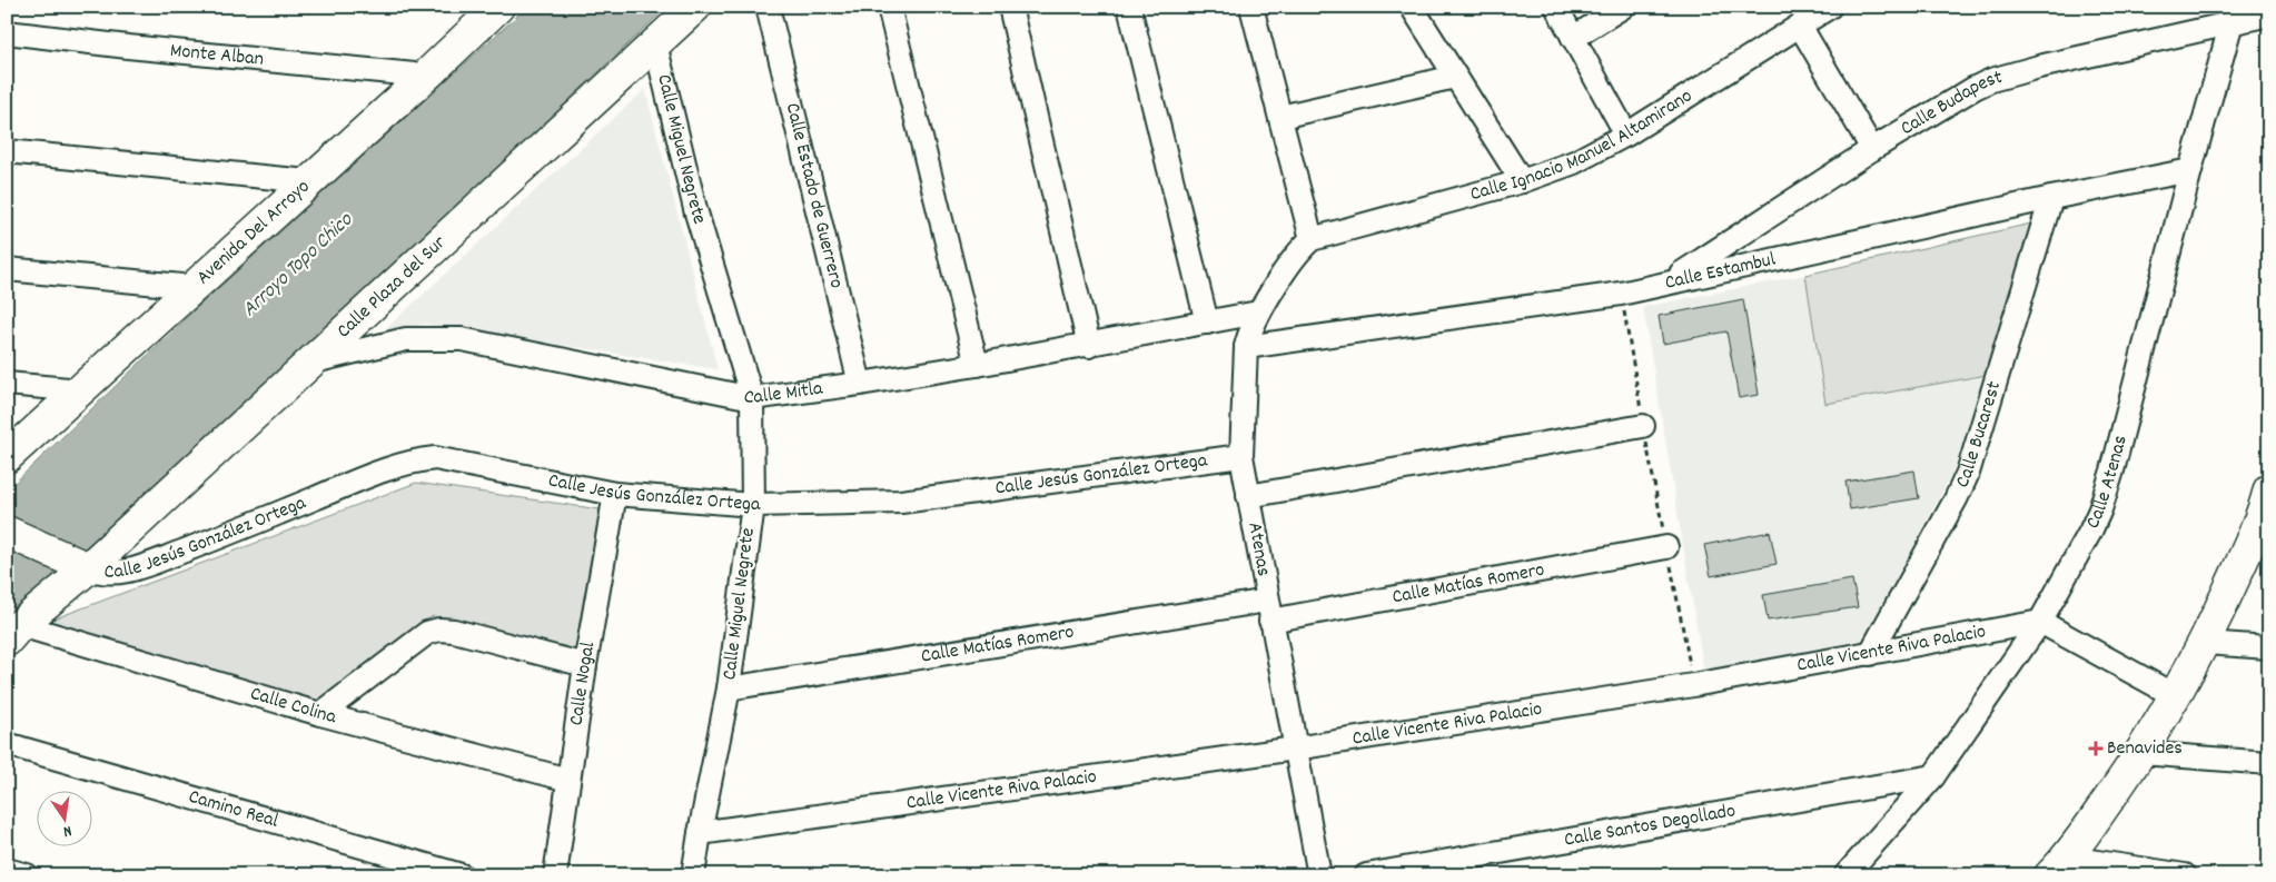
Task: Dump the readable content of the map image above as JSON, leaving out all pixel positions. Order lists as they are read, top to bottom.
{
  "streets": {
    "street": [
      "Monte Alban",
      "Calle Budapest",
      "Calle Ignacio Manuel Altamirano",
      "Calle Miguel Negrete",
      "Calle Estado de Guerrero",
      "Avenida Del Arroyo",
      "Calle Estambul",
      "Calle Plaza del Sur",
      "Calle Mitla",
      "Calle Bucarest",
      "Calle Jesús González Ortega",
      "Calle Atenas",
      "Atenas",
      "Calle Matías Romero",
      "Calle Vicente Riva Palacio",
      "Calle Nogal",
      "Calle Colina",
      "Camino Real",
      "Calle Santos Degollado"
    ]
  },
  "crossings": [
    ["Monte Alban", "Avenida Del Arroyo"],
    ["Calle Budapest", "Calle Estambul"],
    ["Calle Budapest", "Calle Atenas"],
    ["Calle Ignacio Manuel Altamirano", "Atenas"],
    ["Calle Miguel Negrete", "Calle Plaza del Sur"],
    ["Calle Miguel Negrete", "Calle Mitla"],
    ["Calle Miguel Negrete", "Calle Jesús González Ortega"],
    ["Calle Miguel Negrete", "Calle Matías Romero"],
    ["Calle Miguel Negrete", "Calle Vicente Riva Palacio"],
    ["Calle Estado de Guerrero", "Calle Mitla"],
    ["Calle Estambul", "Calle Bucarest"],
    ["Calle Estambul", "Calle Atenas"],
    ["Calle Estambul", "Atenas"],
    ["Calle Plaza del Sur", "Calle Mitla"],
    ["Calle Plaza del Sur", "Calle Jesús González Ortega"],
    ["Calle Plaza del Sur", "Calle Colina"],
    ["Calle Mitla", "Atenas"],
    ["Calle Bucarest", "Calle Vicente Riva Palacio"],
    ["Calle Jesús González Ortega", "Atenas"],
    ["Calle Jesús González Ortega", "Calle Nogal"],
    ["Calle Atenas", "Calle Vicente Riva Palacio"],
    ["Calle Atenas", "Calle Santos Degollado"],
    ["Atenas", "Calle Matías Romero"],
    ["Atenas", "Calle Vicente Riva Palacio"],
    ["Calle Nogal", "Calle Colina"]
  ],
  "water": ["Arroyo Topo Chico"],
  "places": {
    "health": ["Benavides"]
  },
  "north": "bottom"
}
